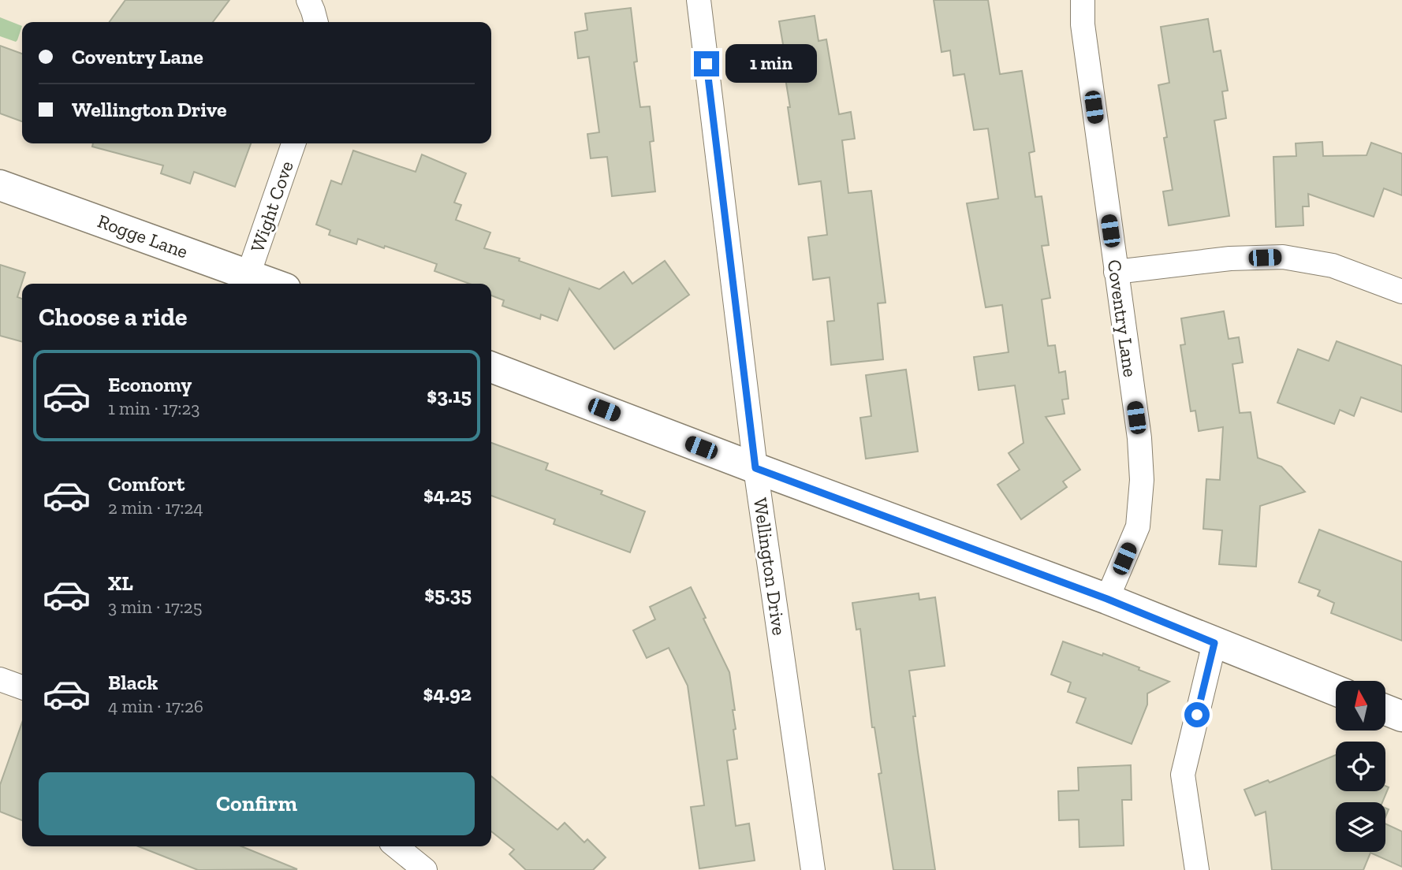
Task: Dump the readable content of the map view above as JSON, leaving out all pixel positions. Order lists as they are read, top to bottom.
{
  "streets": {
    "street": [
      "Wight Cove",
      "Rogge Lane",
      "Coventry Lane",
      "Wellington Drive"
    ]
  },
  "crossings": [
    ["Wight Cove", "Rogge Lane"]
  ],
  "north": "top",
  "page": {
    "banner": ["Coventry Lane", "Wellington Drive"],
    "bubble": "1 min",
    "heading": "Choose a ride",
    "list": [
      {
        "name": "Economy",
        "note": "1 min · 17:23",
        "value": "$3.15"
      },
      {
        "name": "Comfort",
        "note": "2 min · 17:24",
        "value": "$4.25"
      },
      {
        "name": "XL",
        "note": "3 min · 17:25",
        "value": "$5.35"
      },
      {
        "name": "Black",
        "note": "4 min · 17:26",
        "value": "$4.92"
      }
    ],
    "buttons": "Confirm"
  }
}
